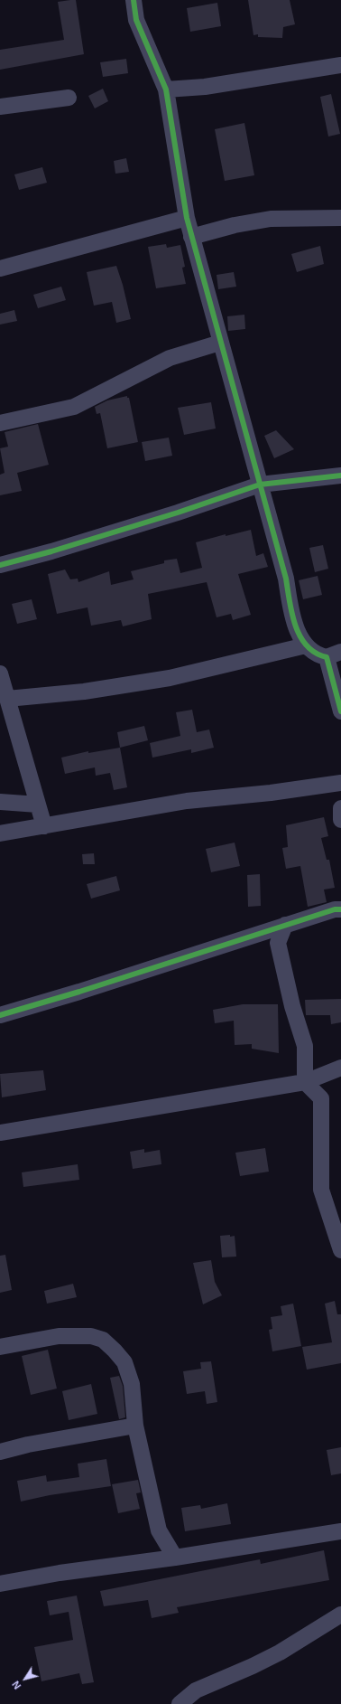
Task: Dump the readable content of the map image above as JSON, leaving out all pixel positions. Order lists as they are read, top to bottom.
{
  "north": "bottom left"
}
